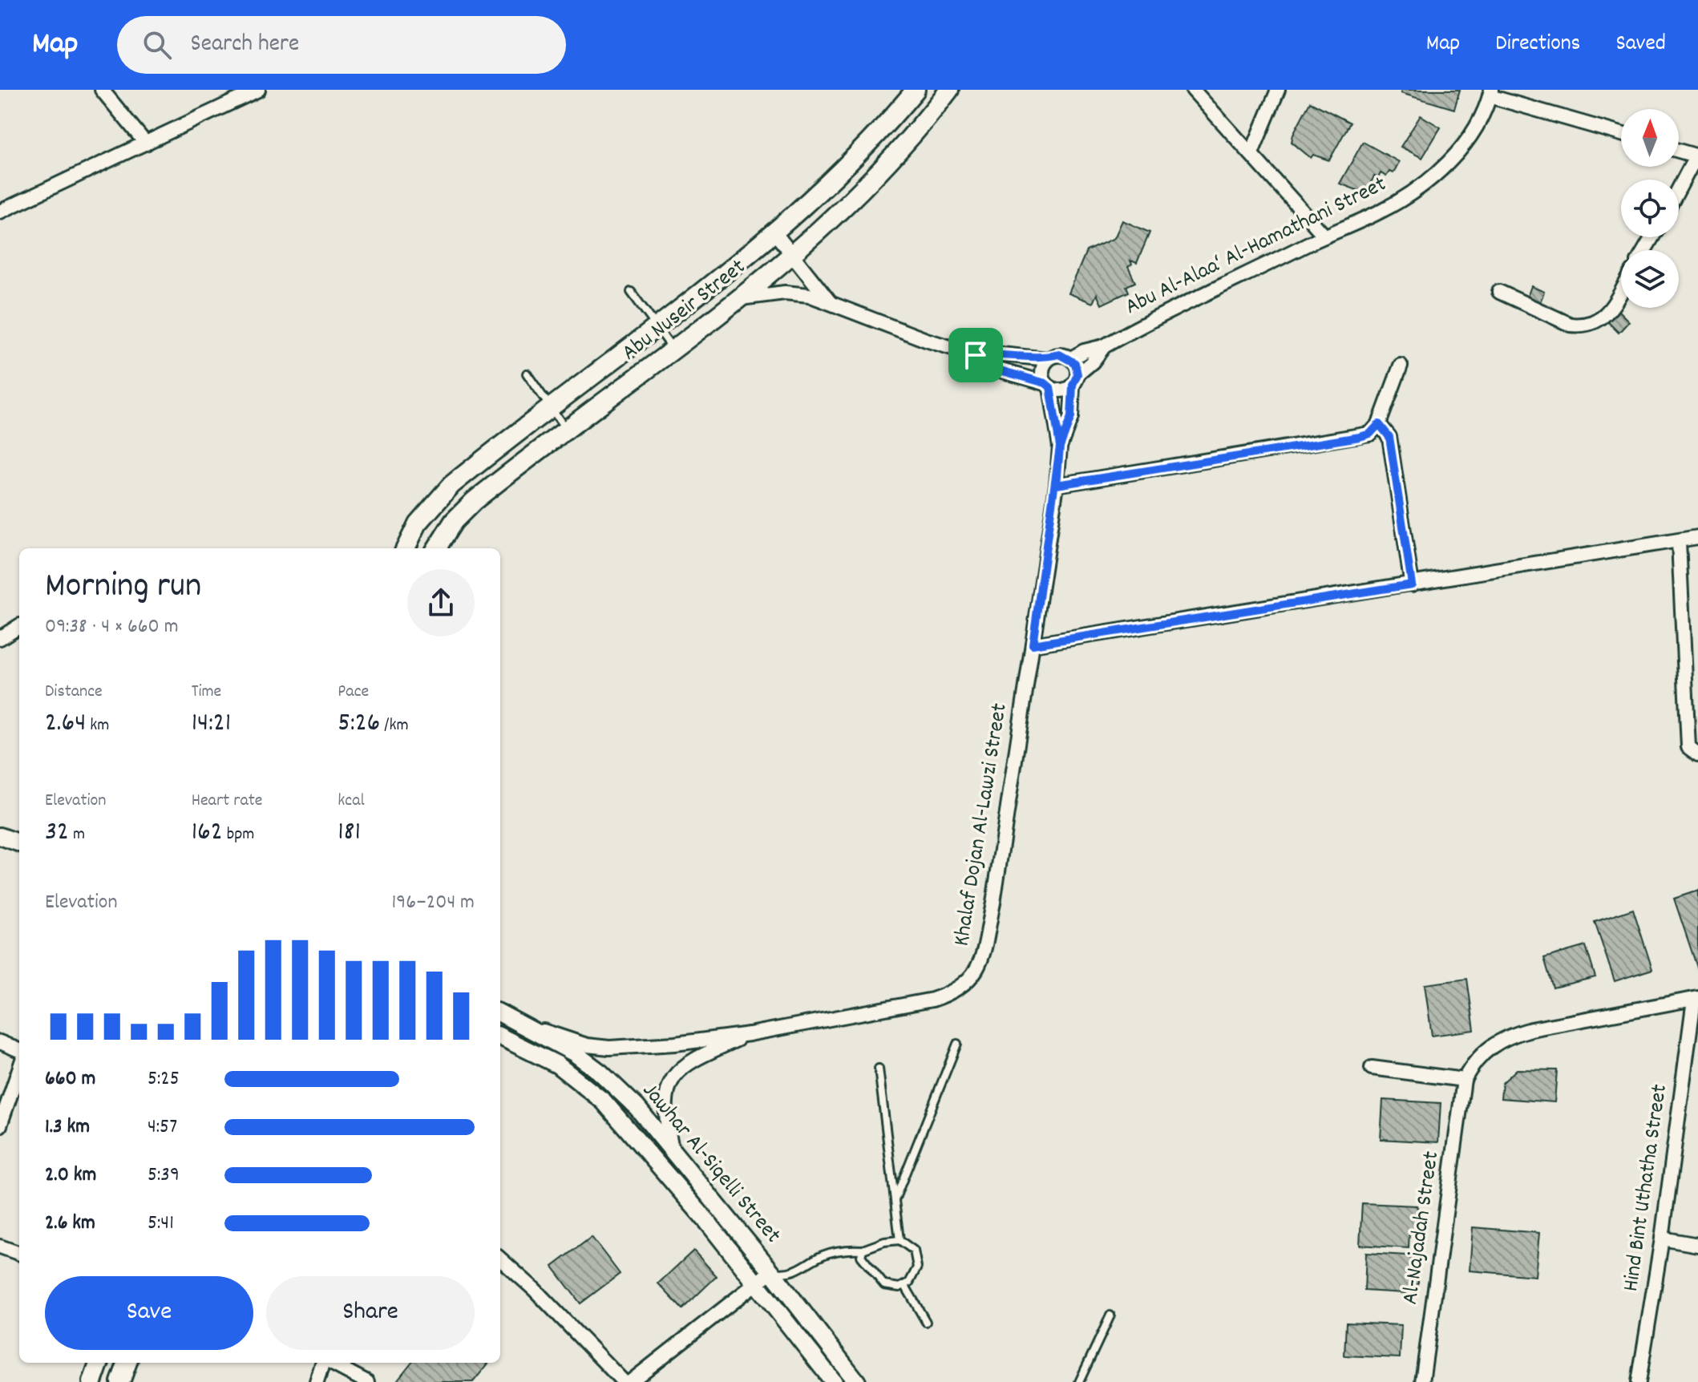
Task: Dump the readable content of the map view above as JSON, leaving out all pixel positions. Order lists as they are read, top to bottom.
{
  "streets": {
    "main road": ["Abu Nuseir Street"],
    "street": [
      "Abu Al-Alaa‘ Al-Hamathani Street",
      "Khalaf Dojan Al-Lawzi Street",
      "Jawhar Al-Siqelli Street",
      "Hind Bint Uthatha Street",
      "Al-Najadah Street"
    ]
  },
  "crossings": [
    ["Abu Al-Alaa‘ Al-Hamathani Street", "Khalaf Dojan Al-Lawzi Street"],
    ["Khalaf Dojan Al-Lawzi Street", "Jawhar Al-Siqelli Street"]
  ],
  "north": "top",
  "page": {
    "header": "Map",
    "search": "Search here",
    "nav": ["Map", "Directions", "Saved"],
    "heading": ["Morning run", "09:38 · 4 × 660 m"],
    "stats": [
      ["Distance", "2.64 km"],
      ["Time", "14:21"],
      ["Pace", "5:26 /km"],
      ["Elevation", "32 m"],
      ["Heart rate", "162 bpm"],
      ["kcal", "181"]
    ],
    "chart": ["Elevation", "196–204 m"],
    "list": [
      {
        "name": "660 m",
        "note": "5:25"
      },
      {
        "name": "1.3 km",
        "note": "4:57"
      },
      {
        "name": "2.0 km",
        "note": "5:39"
      },
      {
        "name": "2.6 km",
        "note": "5:41"
      }
    ],
    "buttons": ["Save", "Share"]
  }
}
